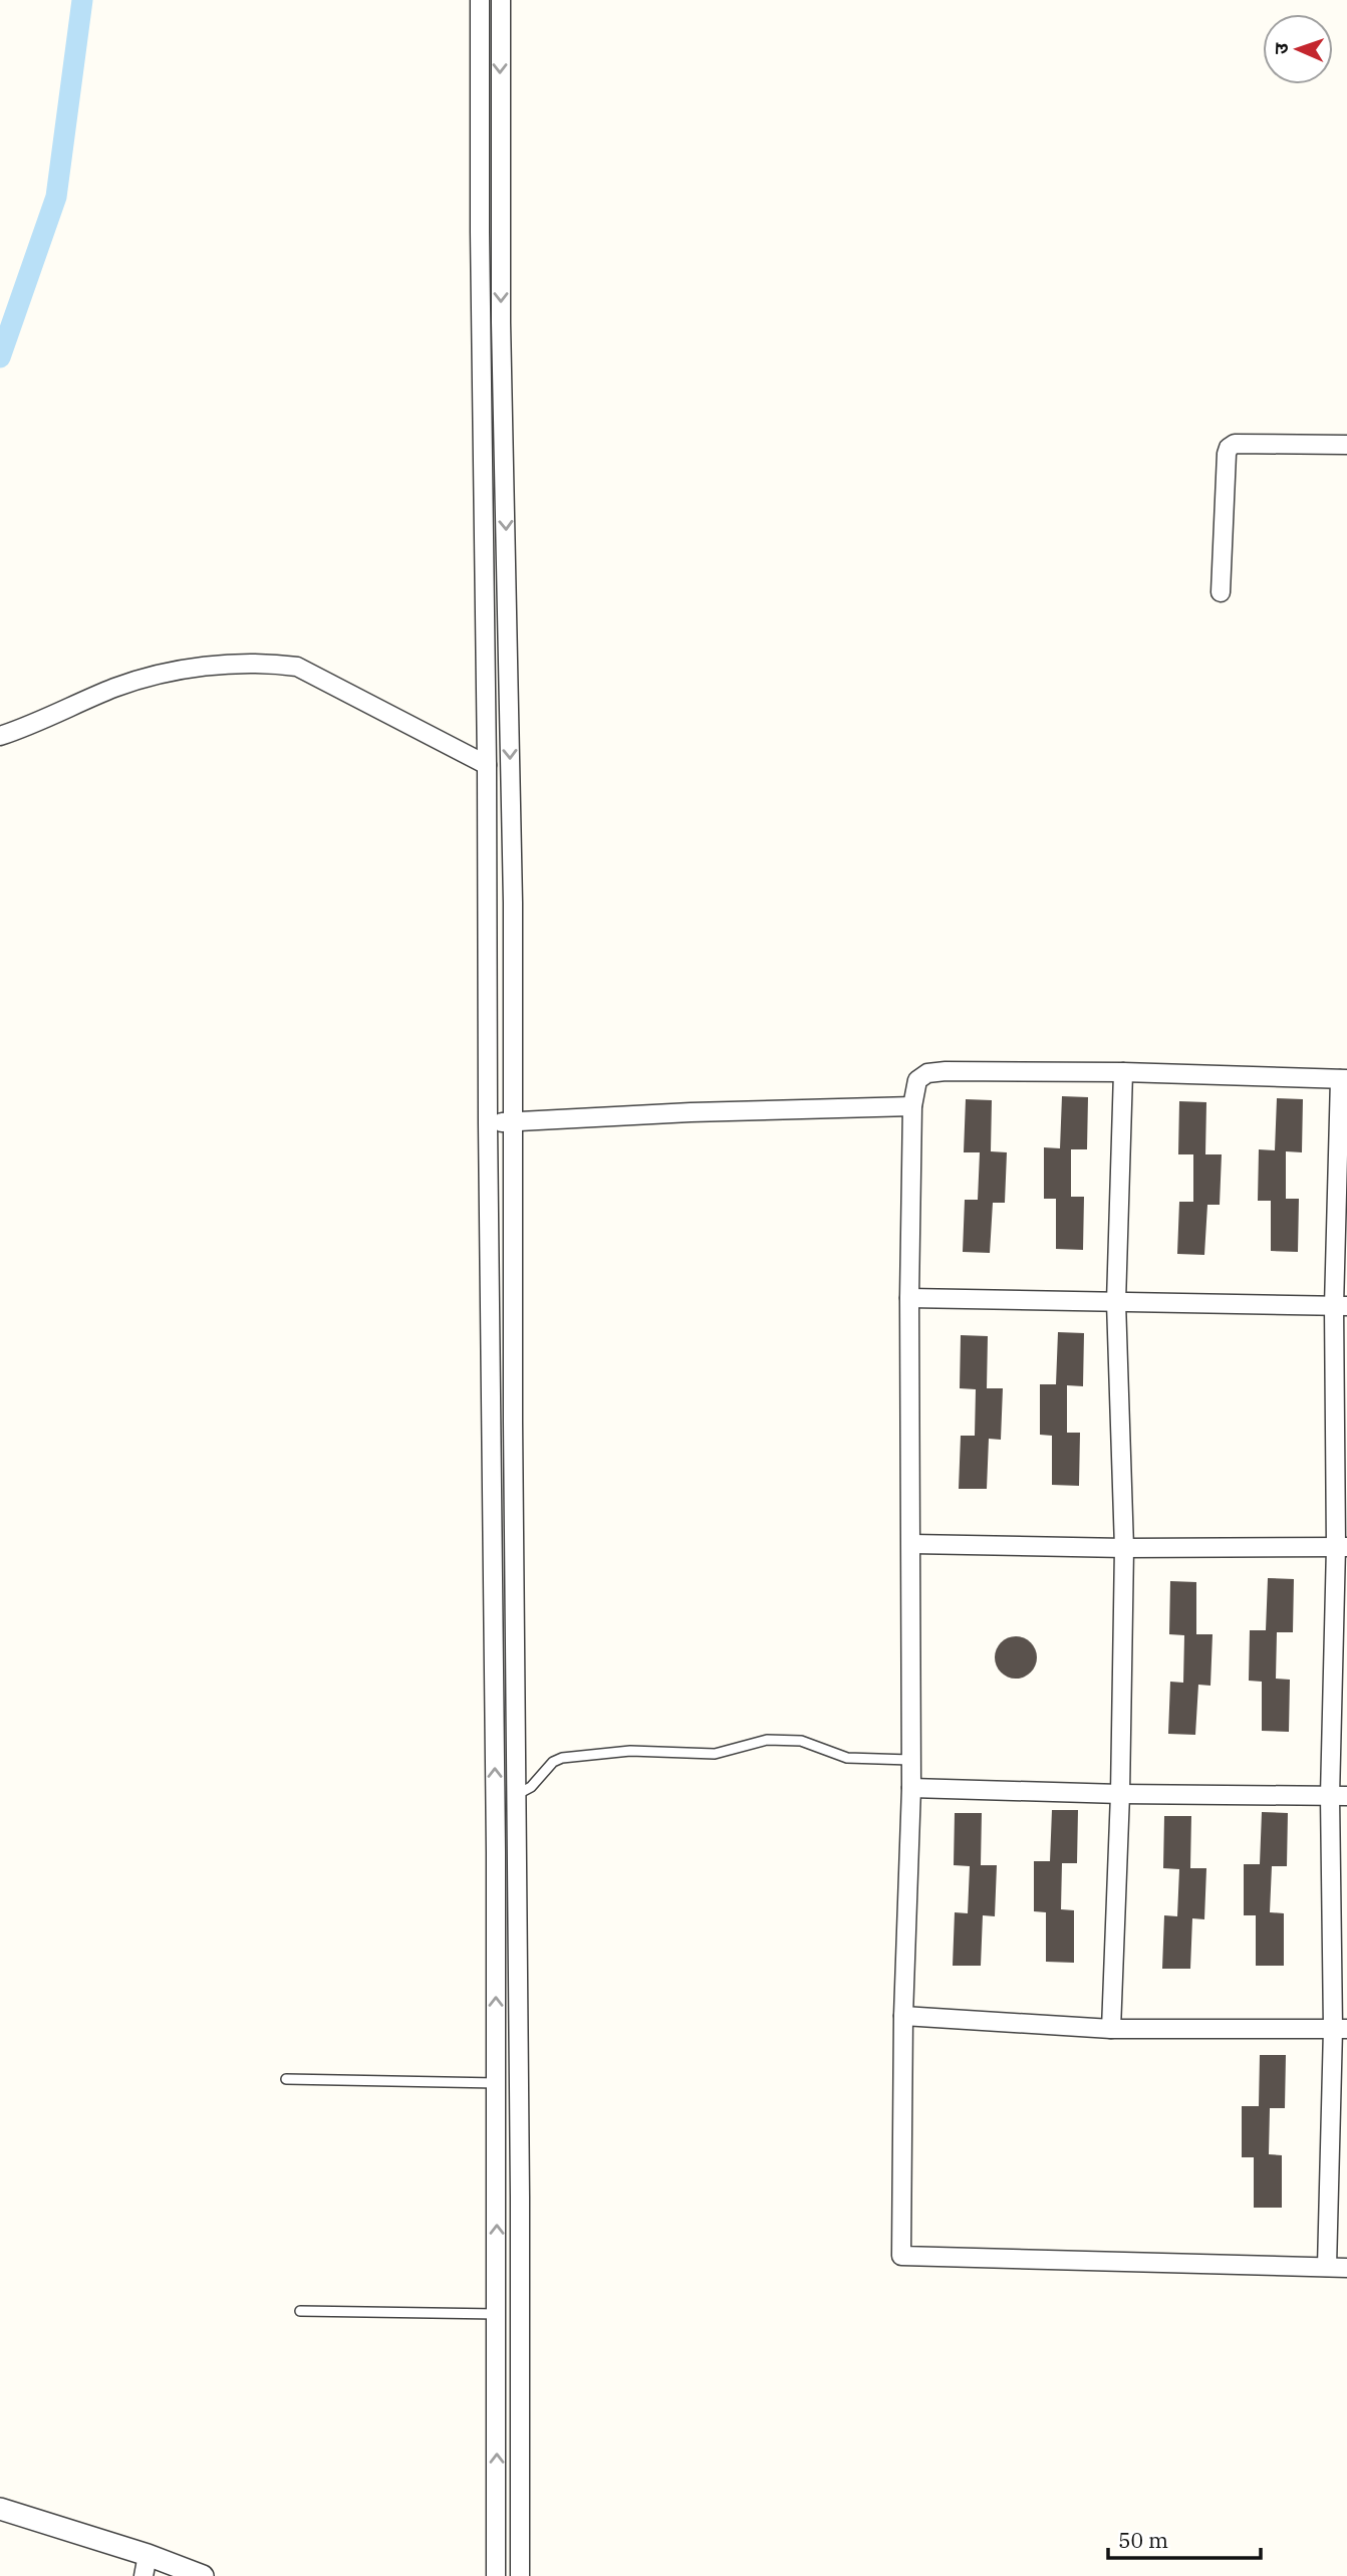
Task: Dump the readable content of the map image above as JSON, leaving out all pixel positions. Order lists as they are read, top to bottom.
{
  "scale_bar": "50 m",
  "north": "left"
}
